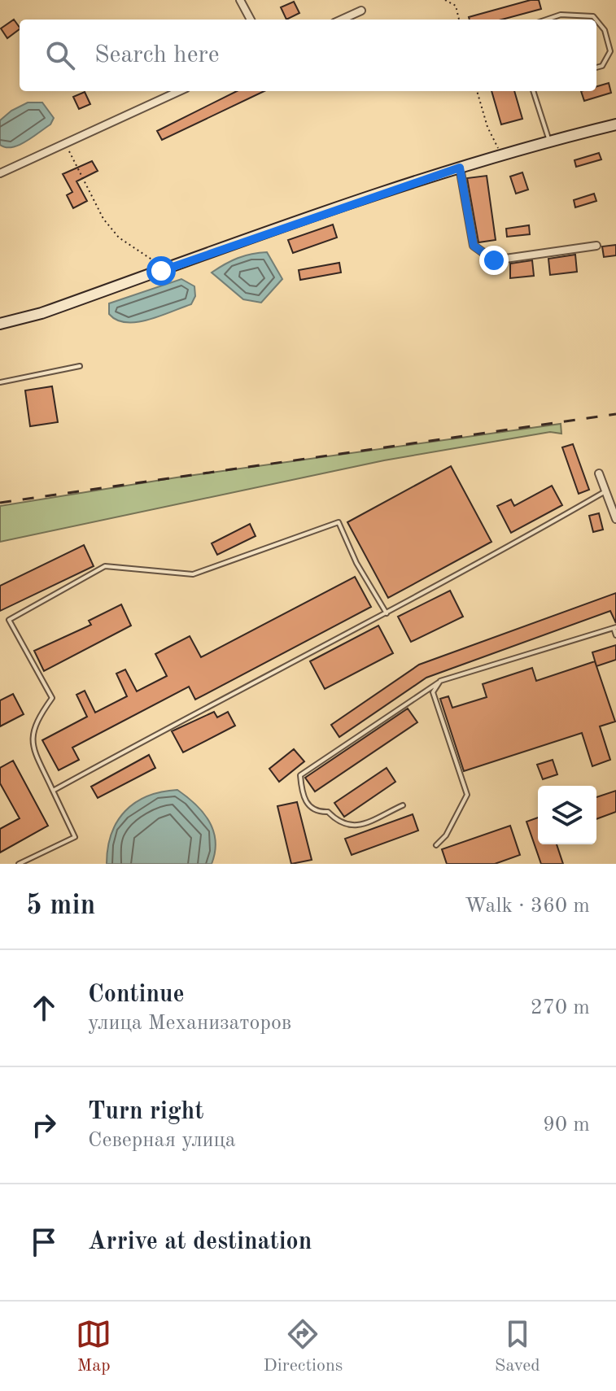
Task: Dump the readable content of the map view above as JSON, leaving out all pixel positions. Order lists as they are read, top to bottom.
{
  "page": {
    "search": "Search here",
    "heading": ["5 min", "Walk · 360 m"],
    "list": [
      ["Continue", "улица Механизаторов", "270 m"],
      ["Turn right", "Северная улица", "90 m"],
      "Arrive at destination"
    ],
    "nav": ["Map", "Directions", "Saved"]
  }
}
